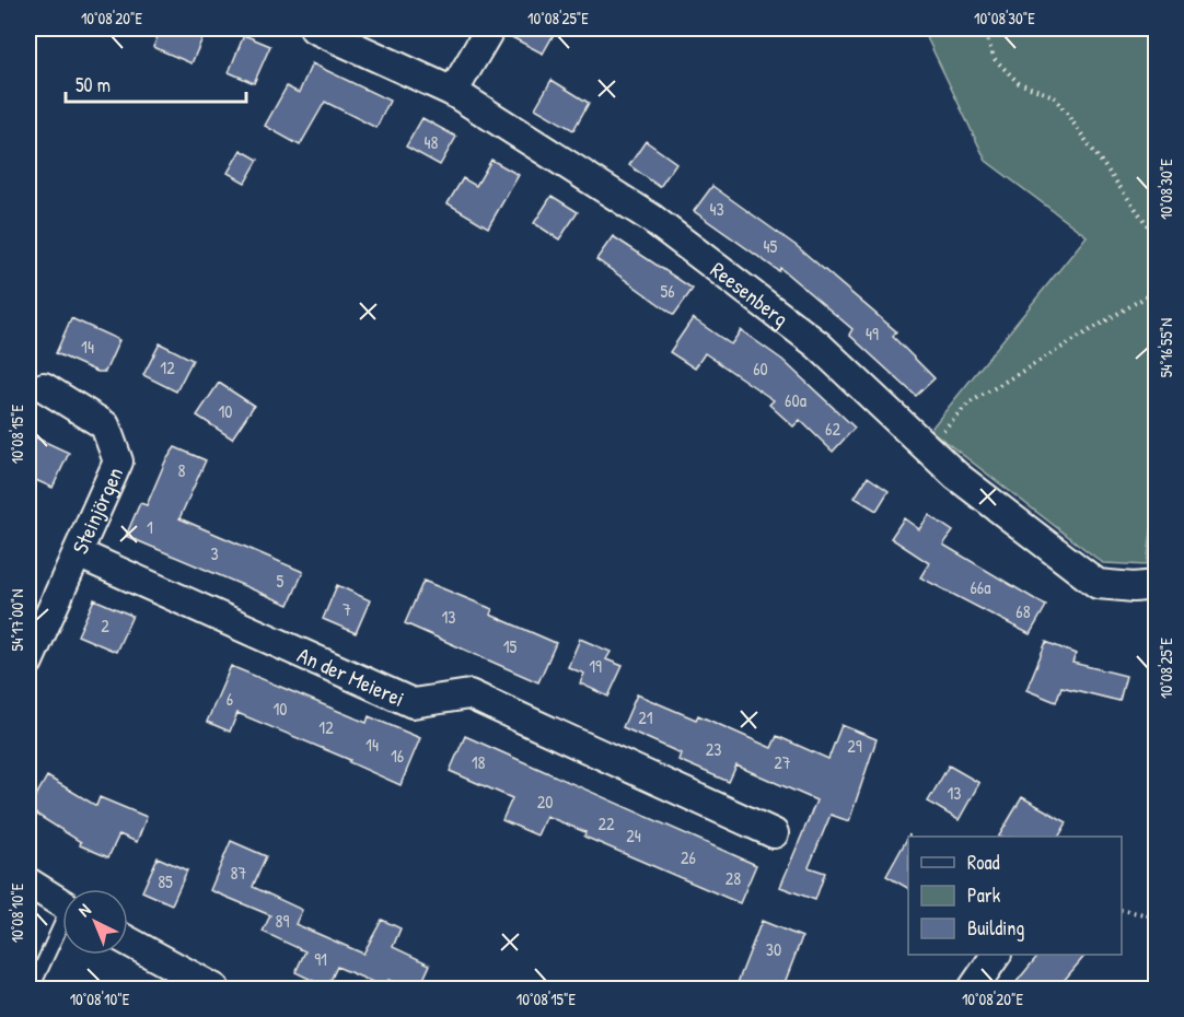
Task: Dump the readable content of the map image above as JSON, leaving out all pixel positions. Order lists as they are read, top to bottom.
{
  "streets": {
    "street": ["Reesenberg", "Steinjörgen", "An der Meierei"]
  },
  "crossings": [
    ["Steinjörgen", "An der Meierei"]
  ],
  "house_numbers": [
    "48",
    "43",
    "45",
    "56",
    "49",
    "14",
    "12",
    "60",
    "60a",
    "10",
    "62",
    "8",
    "1",
    "3",
    "5",
    "66a",
    "7",
    "68",
    "13",
    "2",
    "15",
    "19",
    "6",
    "10",
    "21",
    "12",
    "14",
    "29",
    "23",
    "16",
    "18",
    "27",
    "13",
    "20",
    "22",
    "24",
    "26",
    "87",
    "28",
    "85",
    "89",
    "30",
    "91"
  ],
  "legend": ["Road", "Park", "Building"],
  "scale_bar": "50 m",
  "north": "top left",
  "coordinates": [
    "10°08'20\"E",
    "10°08'25\"E",
    "10°08'30\"E",
    "54°16'55\"N",
    "10°08'15\"E",
    "54°17'00\"N",
    "10°08'10\"E"
  ]
}
